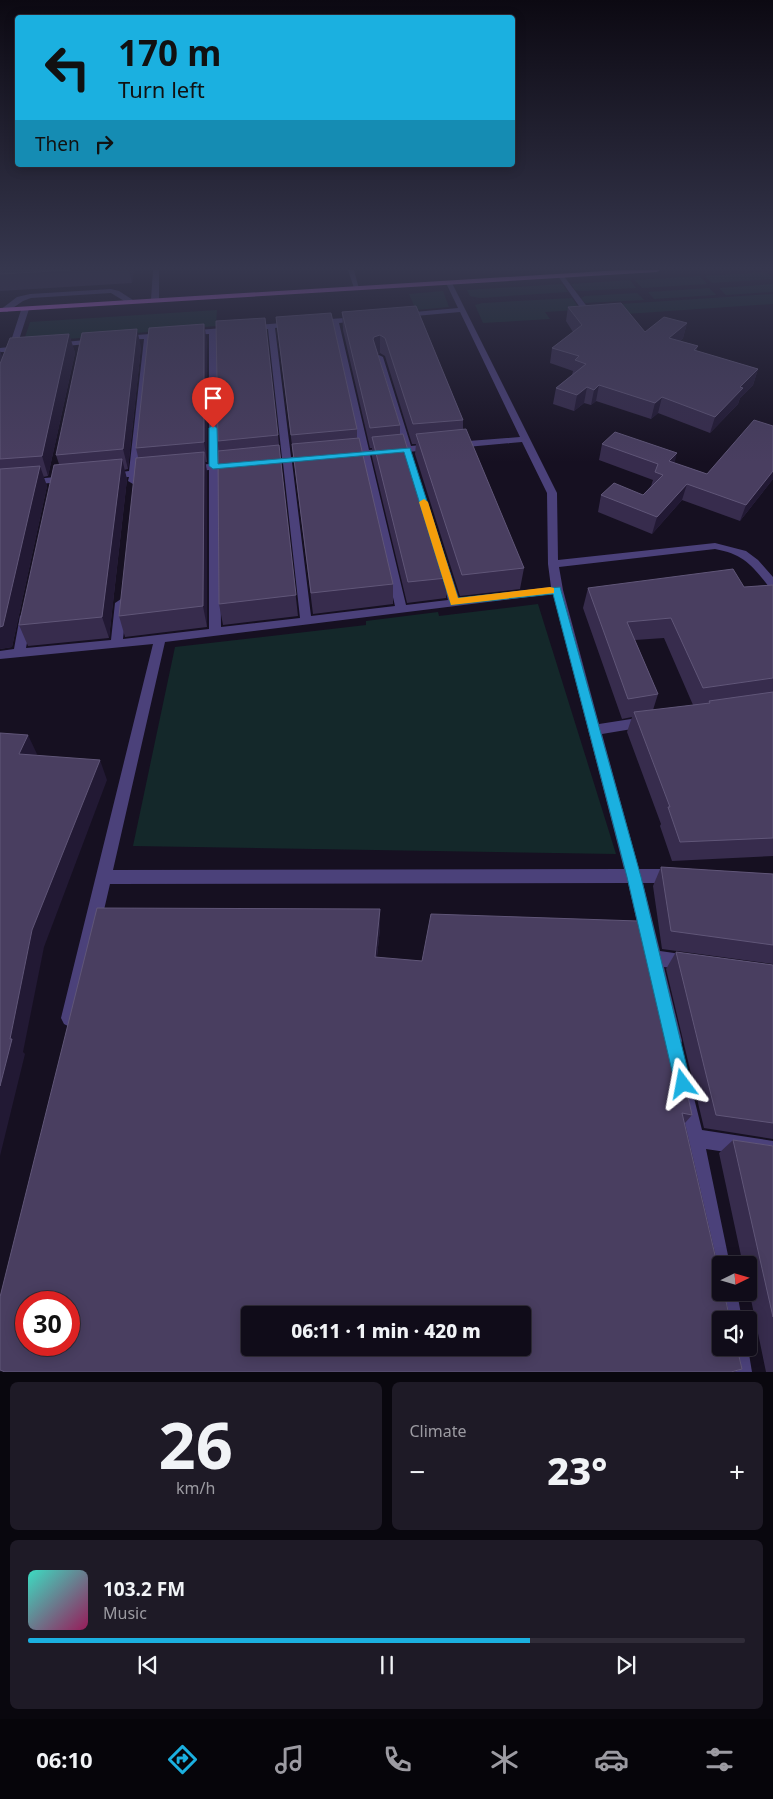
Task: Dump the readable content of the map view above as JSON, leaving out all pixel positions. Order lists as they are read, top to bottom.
{
  "north": "right",
  "page": {
    "turn": ["170 m", "Turn left"],
    "then": "Then",
    "limit": "30",
    "trip": "06:11 · 1 min · 420 m",
    "tile": [
      ["26", "km/h"],
      "Climate"
    ],
    "heat": ["−", "23°", "+"],
    "song": ["103.2 FM", "Music"],
    "tabs": "06:10"
  }
}
